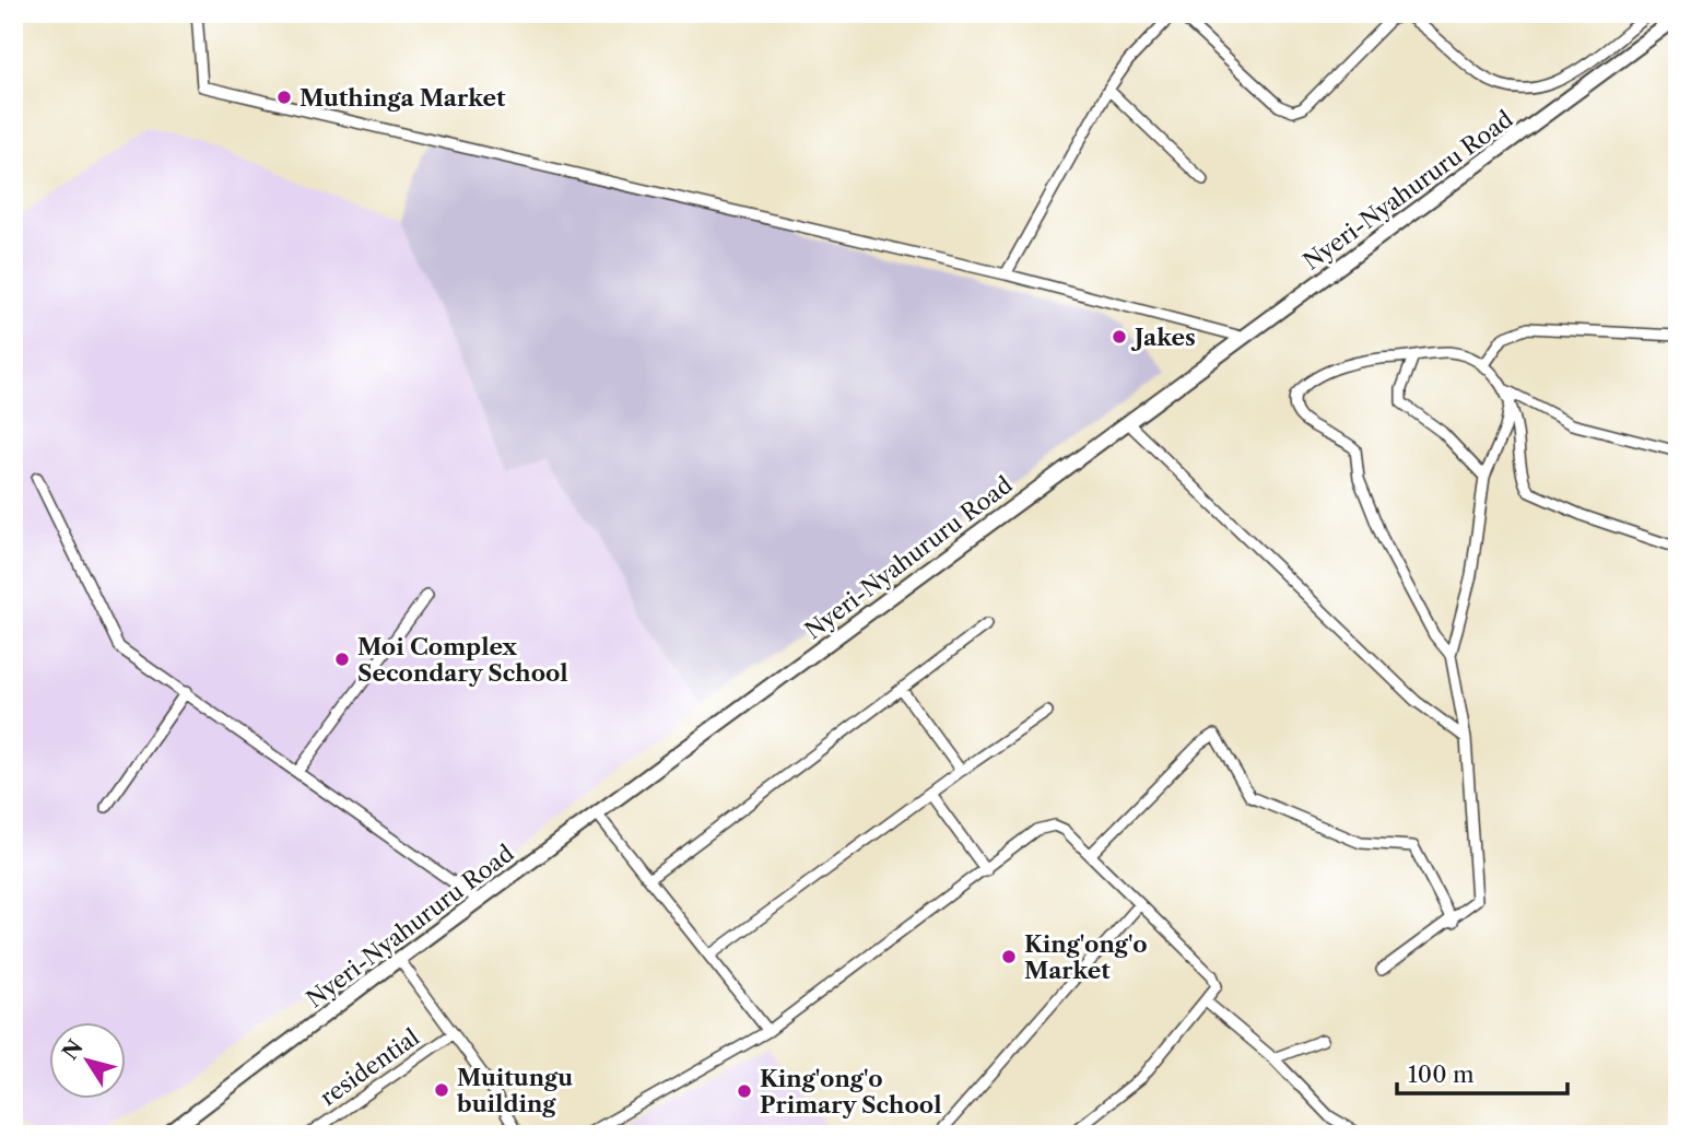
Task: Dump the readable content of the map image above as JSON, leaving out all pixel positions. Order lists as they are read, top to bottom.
{
  "streets": {
    "main road": ["Nyeri-Nyahururu Road"],
    "street": ["residential"]
  },
  "places": [
    "Muthinga Market",
    "Jakes",
    "Moi Complex Secondary School",
    "King'ong'o Market",
    "Muitungu building",
    "King'ong'o Primary School"
  ],
  "scale_bar": "100 m",
  "north": "top left"
}
